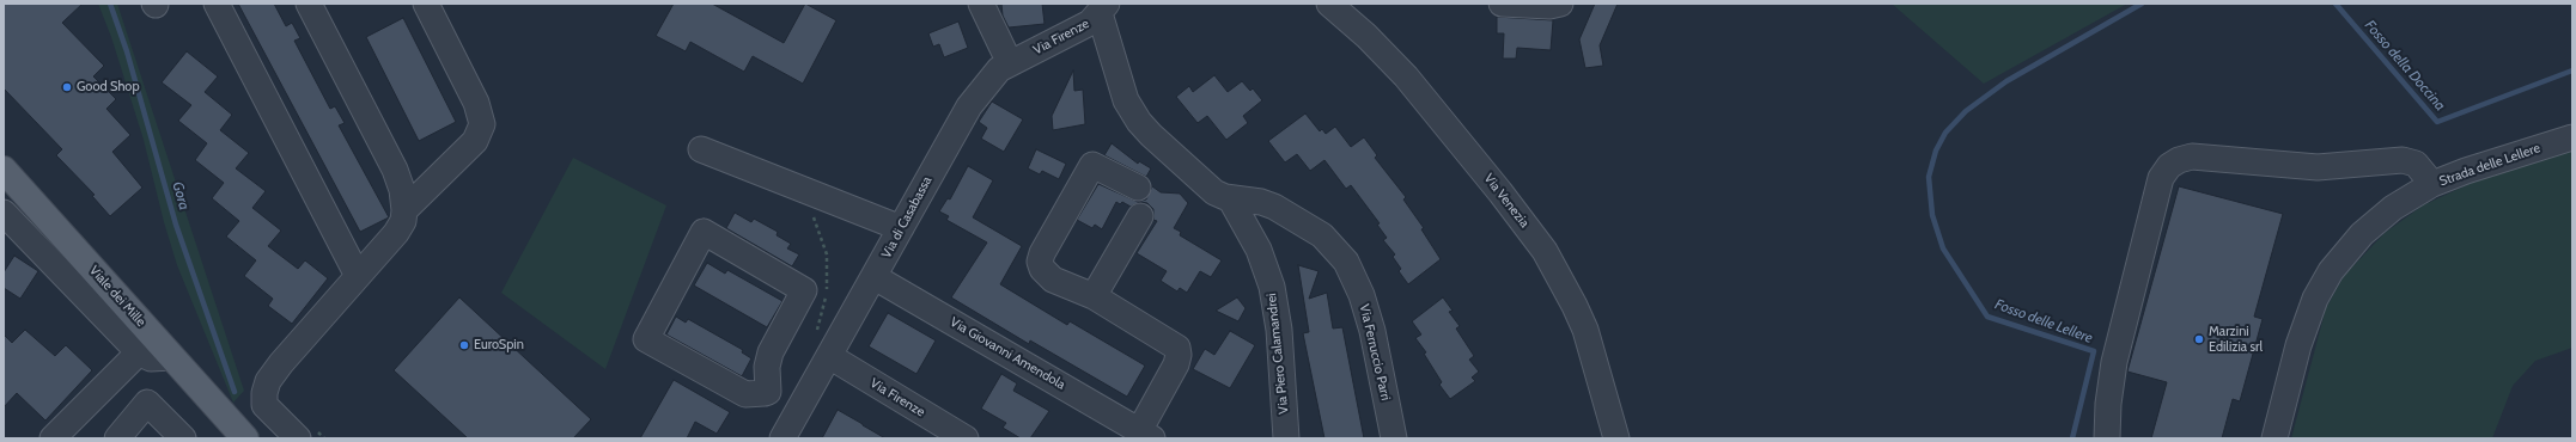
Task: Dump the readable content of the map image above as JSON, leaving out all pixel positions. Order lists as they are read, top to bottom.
{
  "streets": {
    "main road": ["Viale dei Mille"],
    "street": [
      "Via Firenze",
      "Strada delle Lellere",
      "Via Venezia",
      "Via di Casabassa",
      "Via Ferruccio Parri",
      "Via Giovanni Amendola",
      "Via Piero Calamandrei"
    ]
  },
  "crossings": [
    ["Via Firenze", "Via di Casabassa"],
    ["Via di Casabassa", "Via Giovanni Amendola"],
    ["Via Ferruccio Parri", "Via Piero Calamandrei"]
  ],
  "water": ["Fosso della Doccina", "Gora", "Fosso delle Lellere"],
  "places": ["Good Shop", "Marzini Edilizia srl", "EuroSpin"]
}
